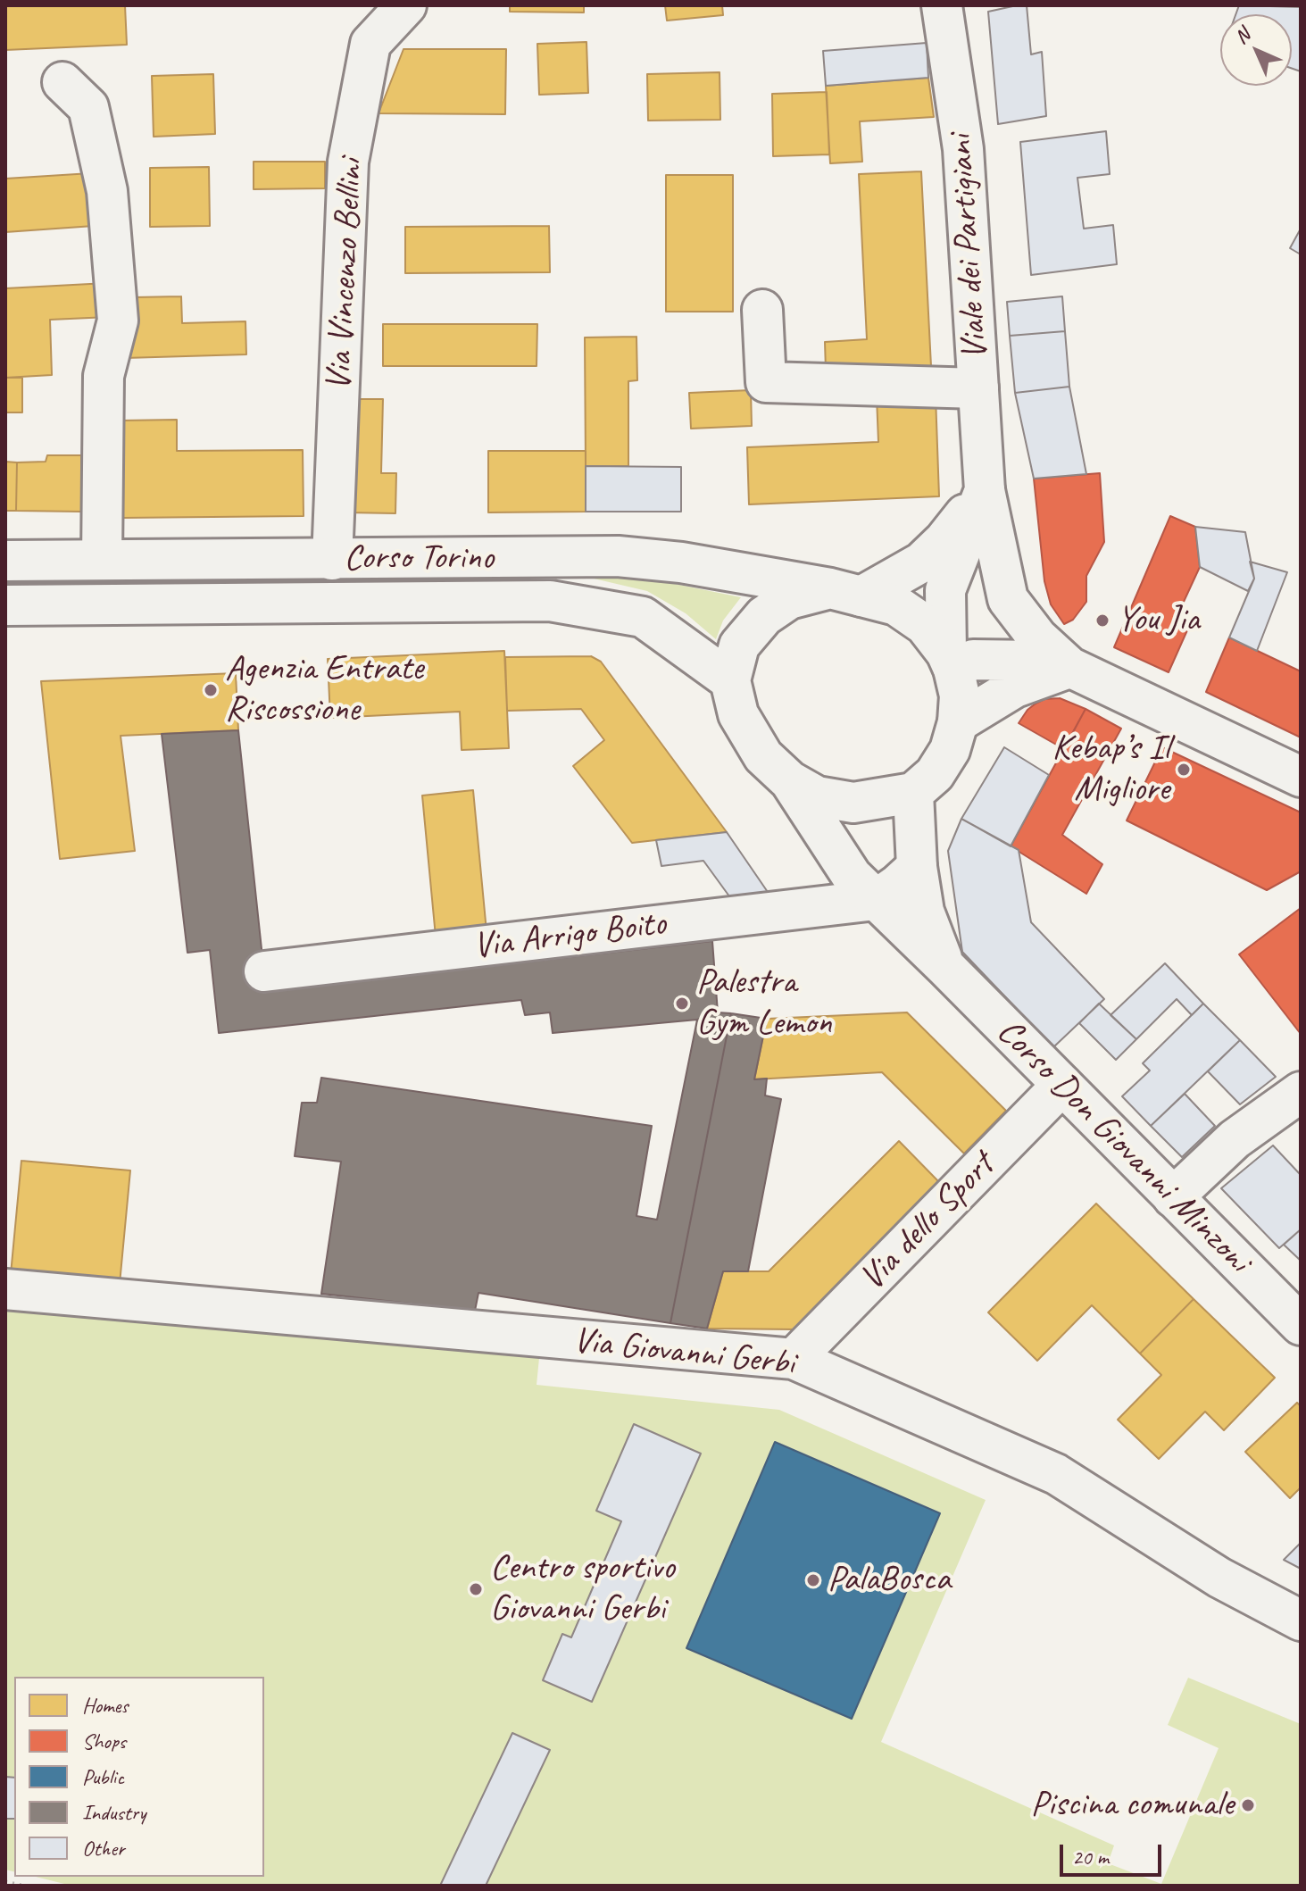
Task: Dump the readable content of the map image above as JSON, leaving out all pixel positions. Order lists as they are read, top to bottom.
{
  "streets": {
    "street": [
      "Viale dei Partigiani",
      "Via Vincenzo Bellini",
      "Corso Torino",
      "Via Arrigo Boito",
      "Corso Don Giovanni Minzoni",
      "Via dello Sport",
      "Via Giovanni Gerbi"
    ]
  },
  "crossings": [
    ["Viale dei Partigiani", "Corso Torino"],
    ["Viale dei Partigiani", "Corso Don Giovanni Minzoni"],
    ["Via Vincenzo Bellini", "Corso Torino"],
    ["Corso Torino", "Corso Don Giovanni Minzoni"],
    ["Via Arrigo Boito", "Corso Don Giovanni Minzoni"],
    ["Corso Don Giovanni Minzoni", "Via dello Sport"],
    ["Via dello Sport", "Via Giovanni Gerbi"]
  ],
  "places": [
    "You Jia",
    "Agenzia Entrate Riscossione",
    "Kebap’s Il Migliore",
    "Palestra Gym Lemon",
    "PalaBosca",
    "Centro sportivo Giovanni Gerbi",
    "Piscina comunale"
  ],
  "legend": [
    "Homes",
    "Shops",
    "Public",
    "Industry",
    "Other"
  ],
  "scale_bar": "20 m",
  "north": "top left"
}
